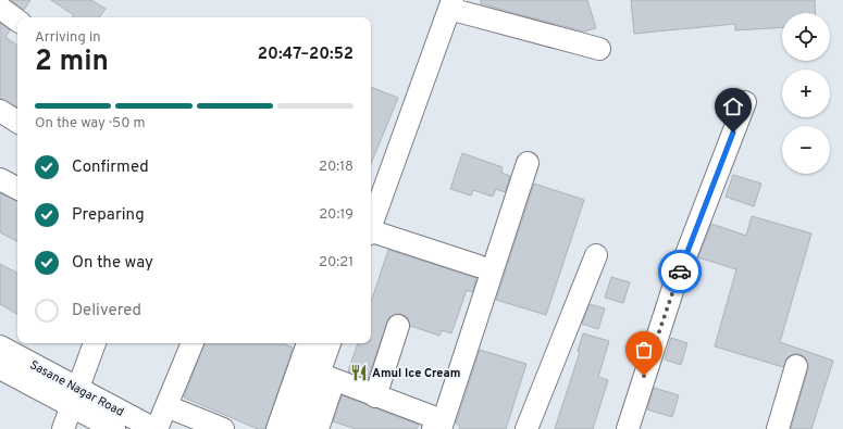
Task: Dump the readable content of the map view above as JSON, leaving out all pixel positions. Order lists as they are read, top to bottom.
{
  "streets": {
    "street": ["Sasane Nagar Road"]
  },
  "places": {
    "restaurant": ["Amul Ice Cream"]
  },
  "page": {
    "map_buttons": ["+", "−"],
    "heading": ["2 min", "Arriving in", "20:47–20:52"],
    "bar": "On the way · 50 m",
    "list": [
      ["Confirmed", "20:18"],
      ["Preparing", "20:19"],
      ["On the way", "20:21"],
      "Delivered"
    ]
  }
}
